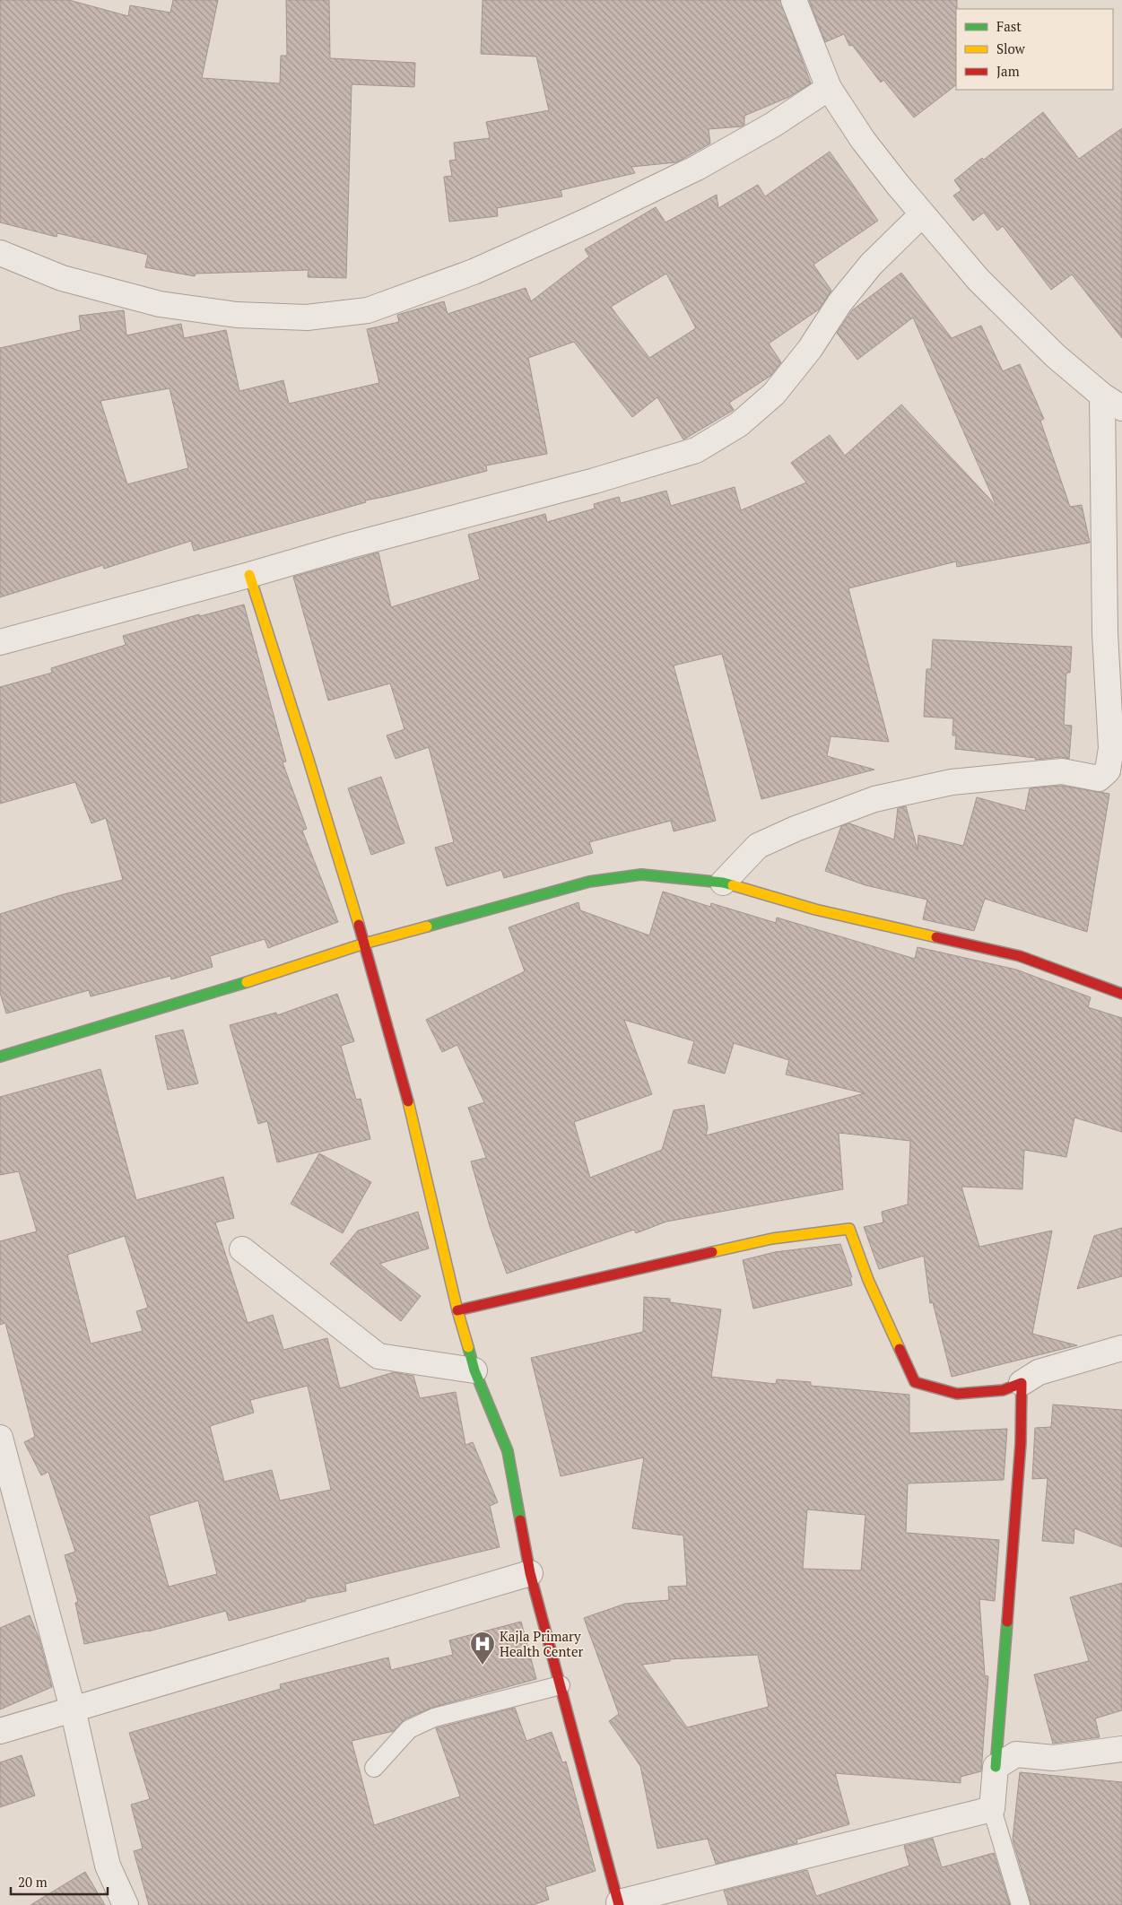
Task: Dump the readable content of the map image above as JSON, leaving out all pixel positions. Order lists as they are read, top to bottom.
{
  "places": {
    "hospital": ["Kajla Primary Health Center"]
  },
  "legend": ["Fast", "Slow", "Jam"],
  "scale_bar": "20 m"
}
